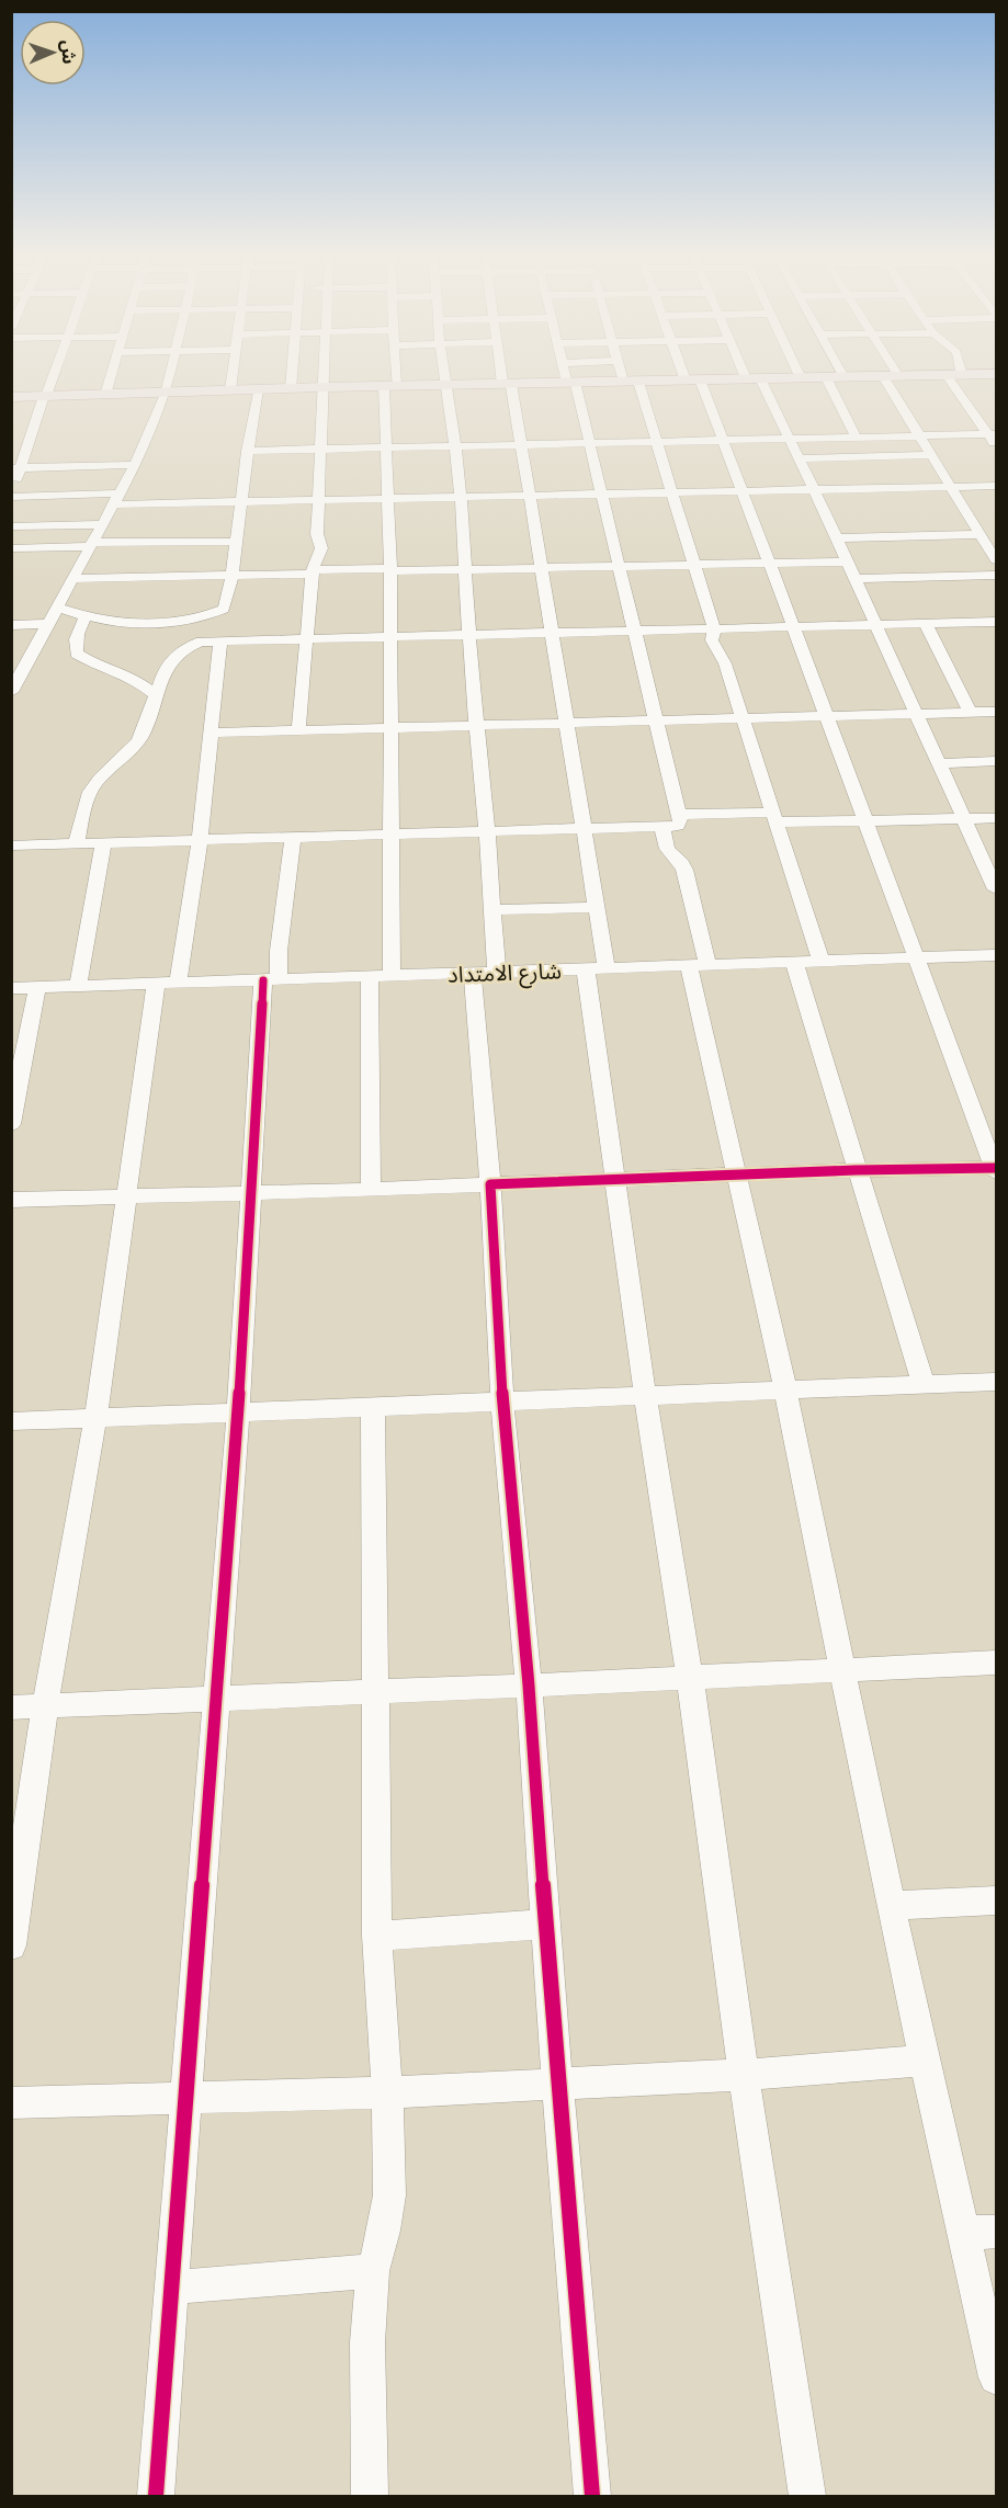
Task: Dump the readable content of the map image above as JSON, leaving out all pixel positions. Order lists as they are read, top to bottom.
{
  "streets": {
    "street": ["شارع الامتداد"]
  },
  "north": "right"
}
